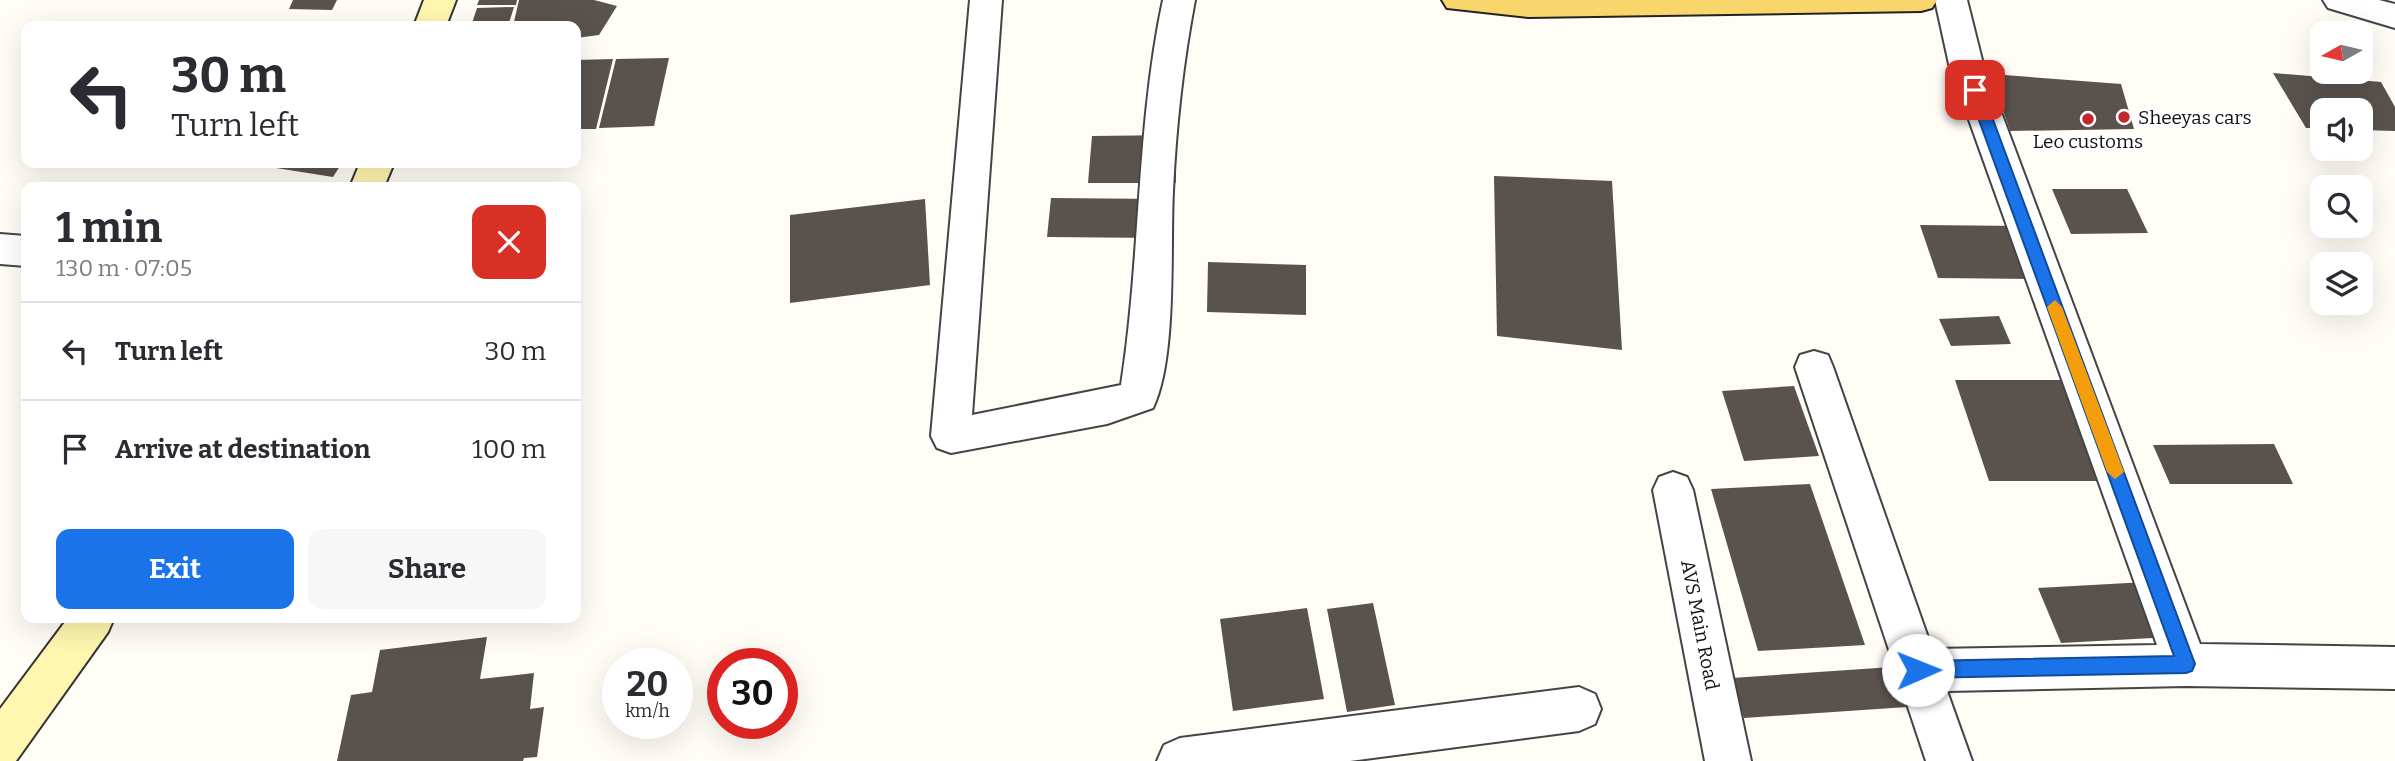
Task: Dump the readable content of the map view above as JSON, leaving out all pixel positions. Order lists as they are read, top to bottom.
{
  "streets": {
    "street": ["AVS Main Road"]
  },
  "places": ["Sheeyas cars", "Leo customs"],
  "north": "left",
  "page": {
    "turn": ["30 m", "Turn left"],
    "heading": ["1 min", "130 m · 07:05"],
    "list": [
      {
        "name": "Turn left",
        "value": "30 m"
      },
      {
        "name": "Arrive at destination",
        "value": "100 m"
      }
    ],
    "buttons": ["Exit", "Share"],
    "speed": "20 km/h",
    "limit": "30"
  }
}
